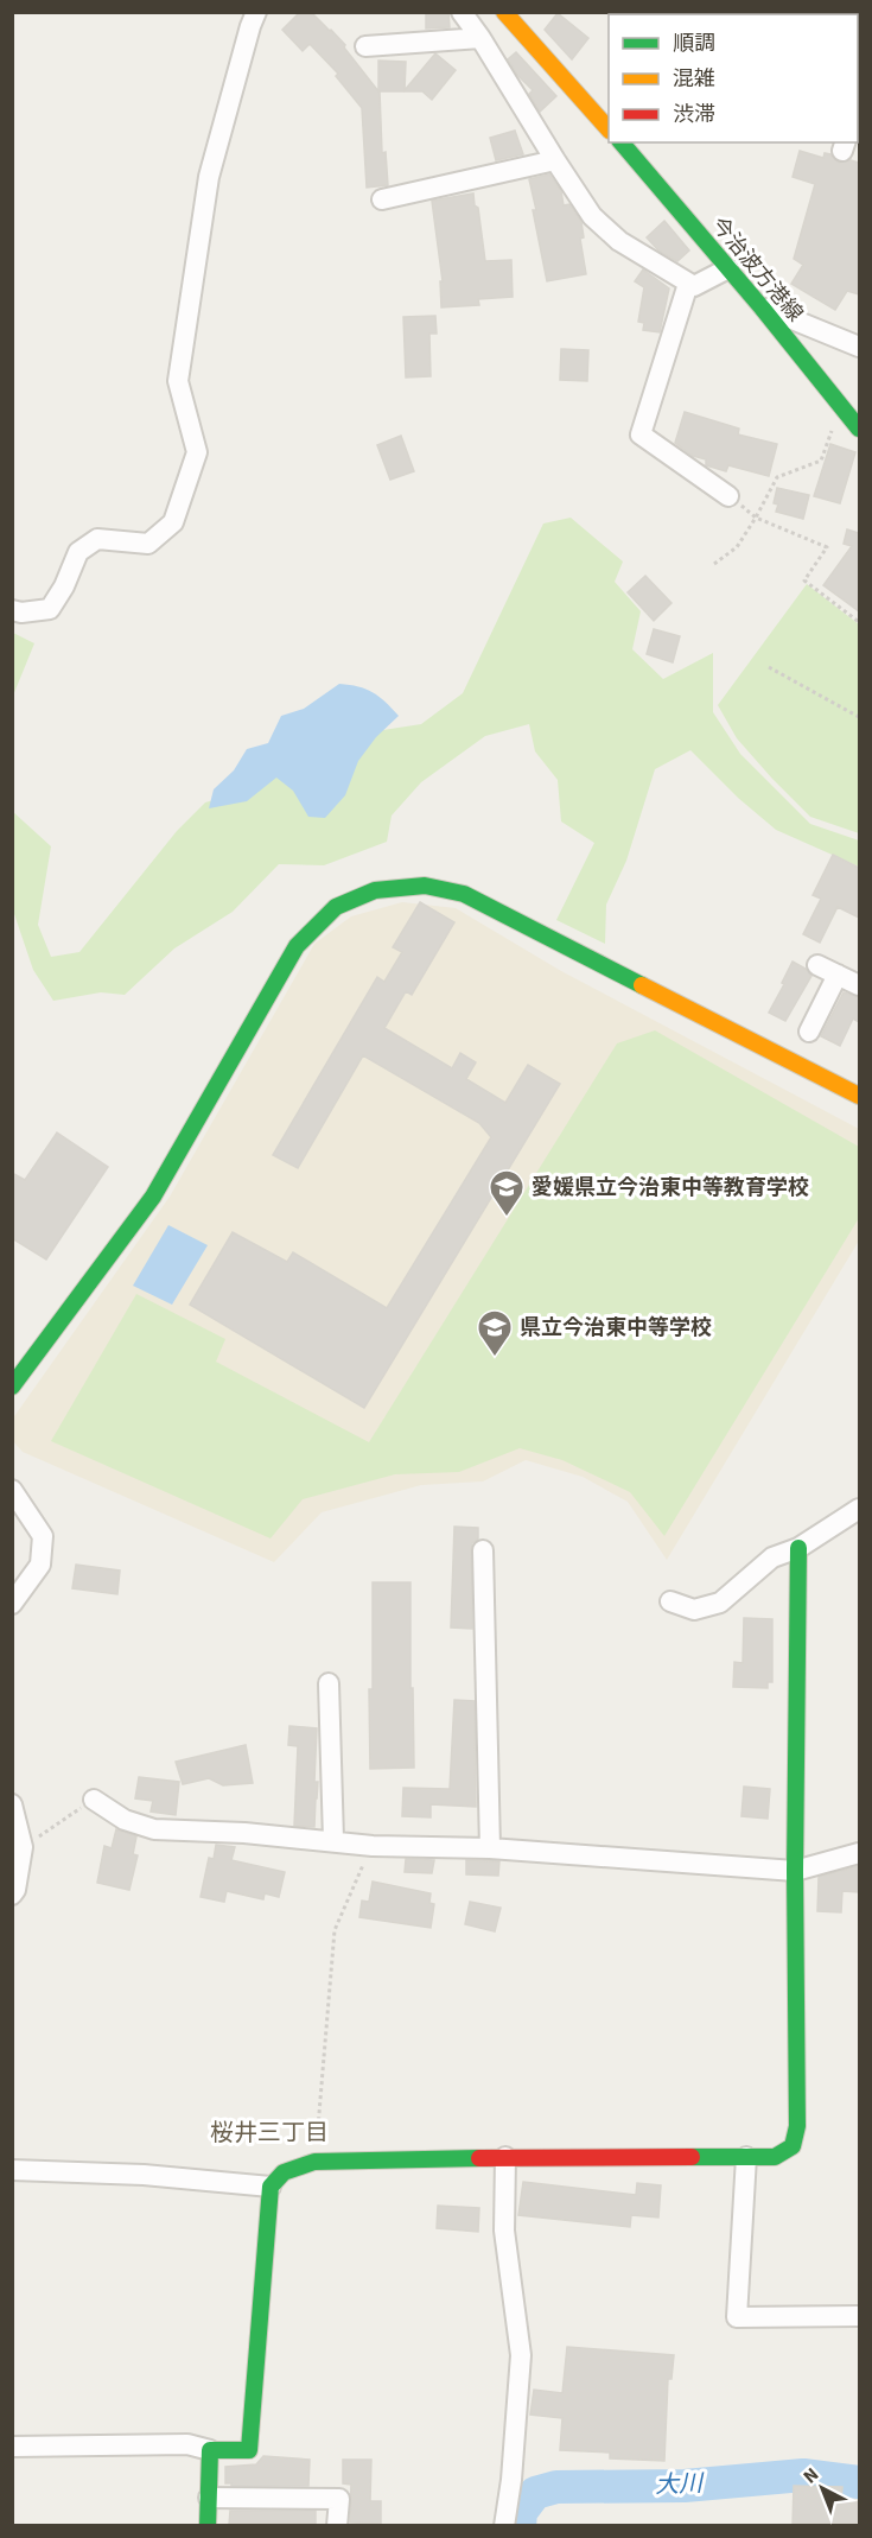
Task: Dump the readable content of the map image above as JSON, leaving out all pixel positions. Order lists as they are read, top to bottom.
{
  "streets": {
    "street": ["今治波方港線"]
  },
  "districts": ["桜井三丁目"],
  "water": ["大川"],
  "places": {
    "school or university": ["愛媛県立今治東中等教育学校", "県立今治東中等学校"]
  },
  "legend": ["順調", "混雑", "渋滞"],
  "north": "top left"
}
